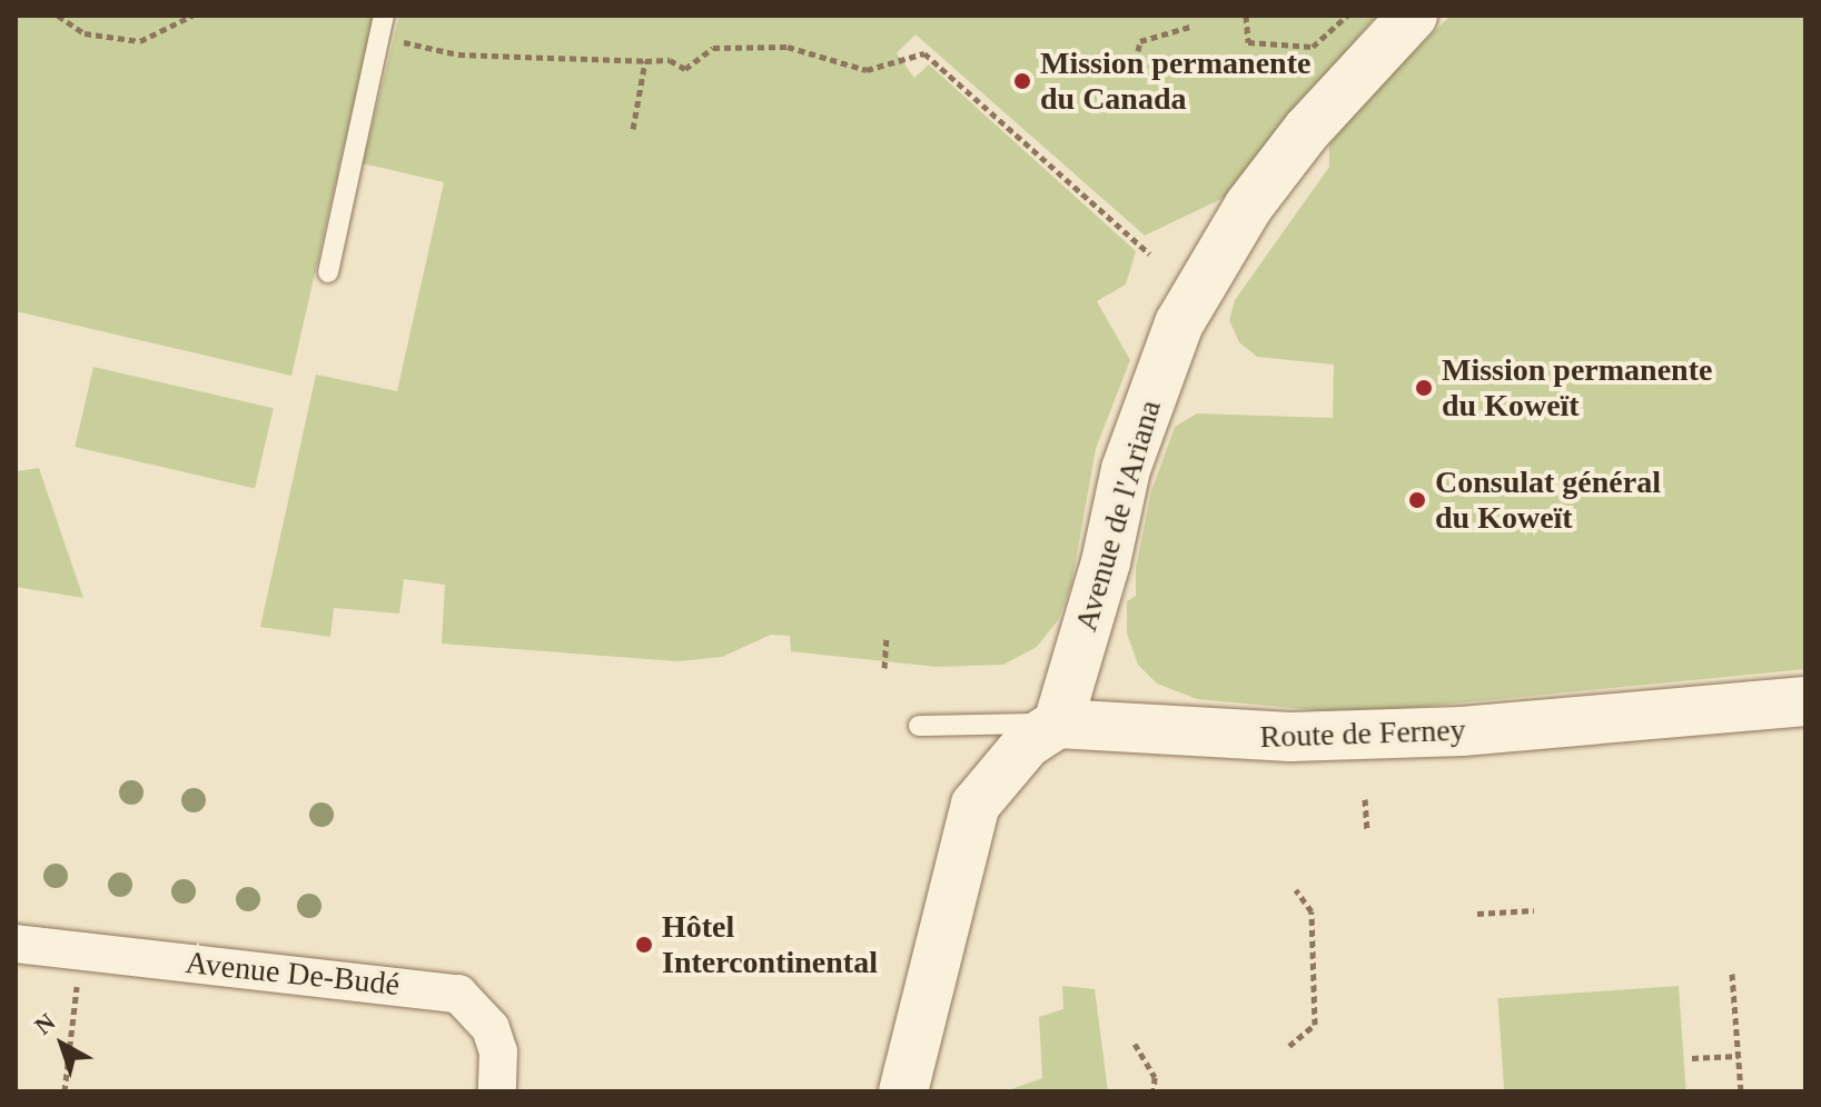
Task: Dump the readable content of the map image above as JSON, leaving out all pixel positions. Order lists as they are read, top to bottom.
{
  "streets": {
    "street": ["Avenue de l'Ariana", "Route de Ferney", "Avenue De-Budé"]
  },
  "crossings": [
    ["Avenue de l'Ariana", "Route de Ferney"]
  ],
  "places": [
    "Mission permanente du Canada",
    "Mission permanente du Koweït",
    "Consulat général du Koweït",
    "Hôtel Intercontinental"
  ],
  "north": "top left"
}
